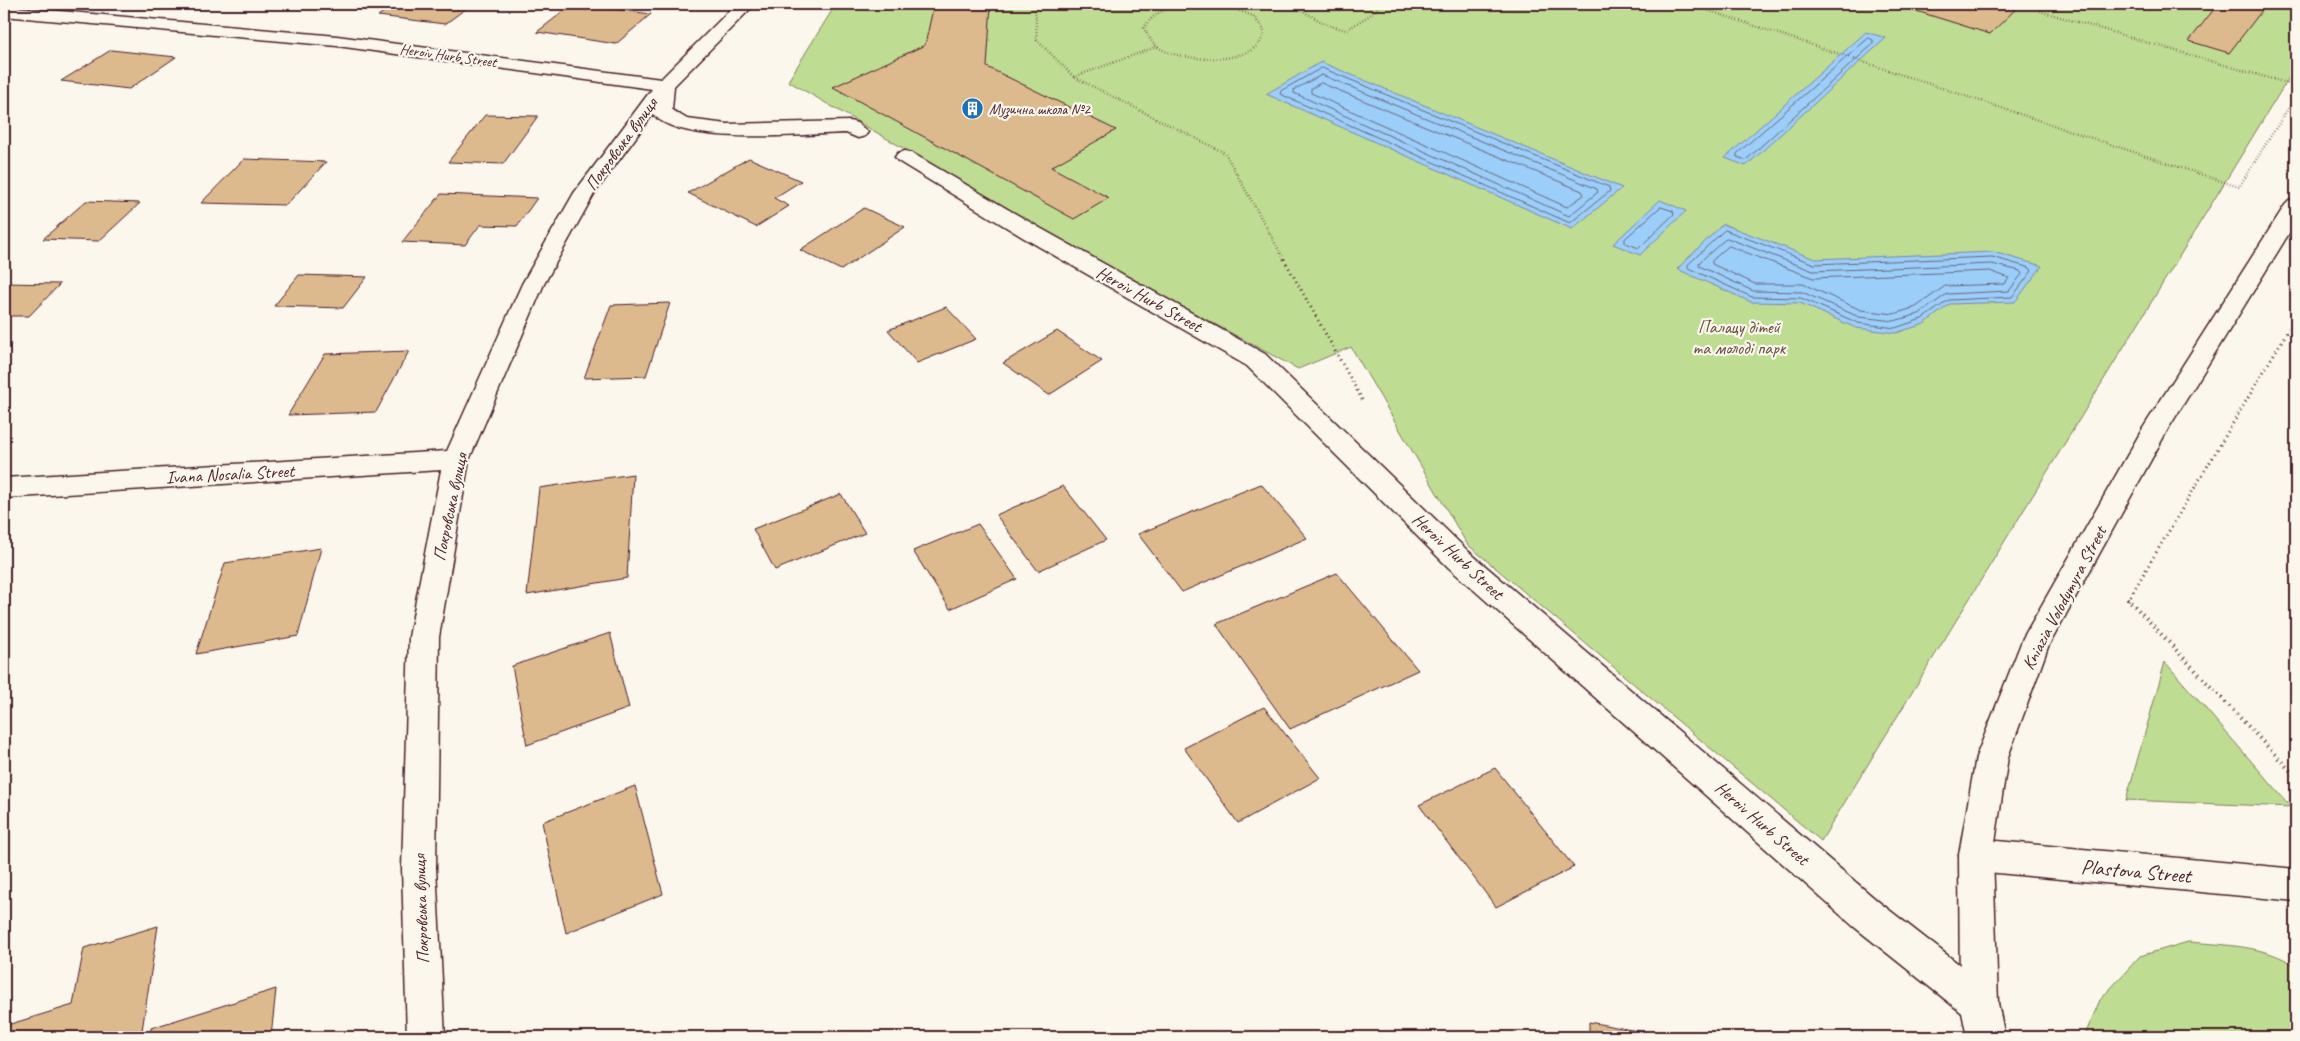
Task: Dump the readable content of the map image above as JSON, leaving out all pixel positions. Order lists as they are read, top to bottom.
{
  "streets": {
    "street": [
      "Heroiv Hurb Street",
      "Покровська вулиця",
      "Ivana Nosalia Street",
      "Kniazia Volodymyra Street",
      "Plastova Street"
    ]
  },
  "crossings": [
    ["Heroiv Hurb Street", "Покровська вулиця"],
    ["Heroiv Hurb Street", "Kniazia Volodymyra Street"],
    ["Покровська вулиця", "Ivana Nosalia Street"],
    ["Kniazia Volodymyra Street", "Plastova Street"]
  ],
  "parks": ["Палацу дітей та молоді парк"],
  "places": {
    "building": ["Музична школа №2"]
  }
}
